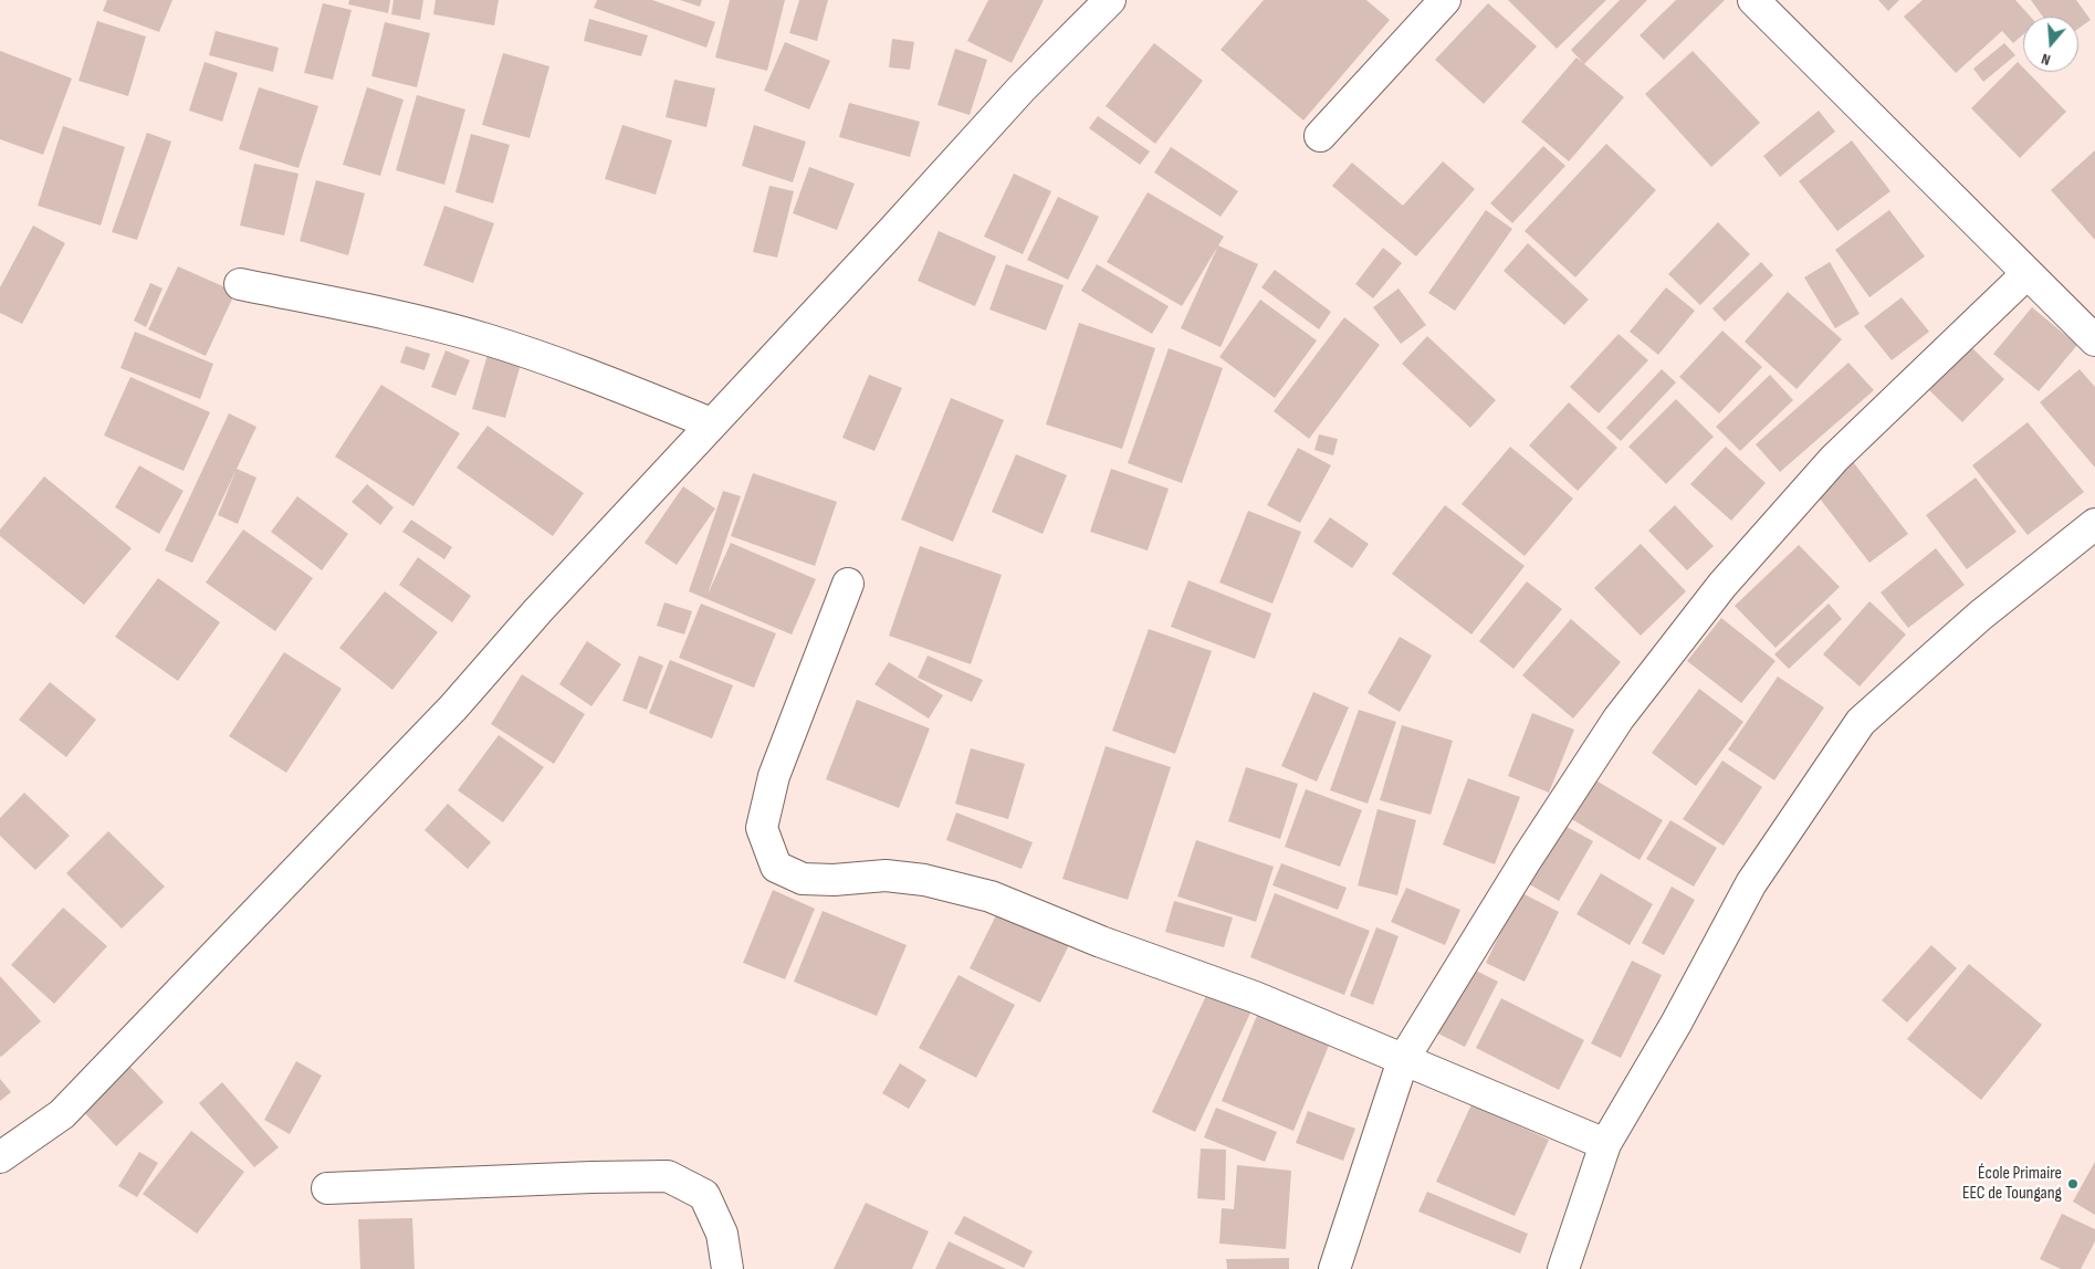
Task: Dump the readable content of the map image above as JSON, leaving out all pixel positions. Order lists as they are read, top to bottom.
{
  "places": ["École Primaire EEC de Toungang"],
  "north": "bottom"
}
